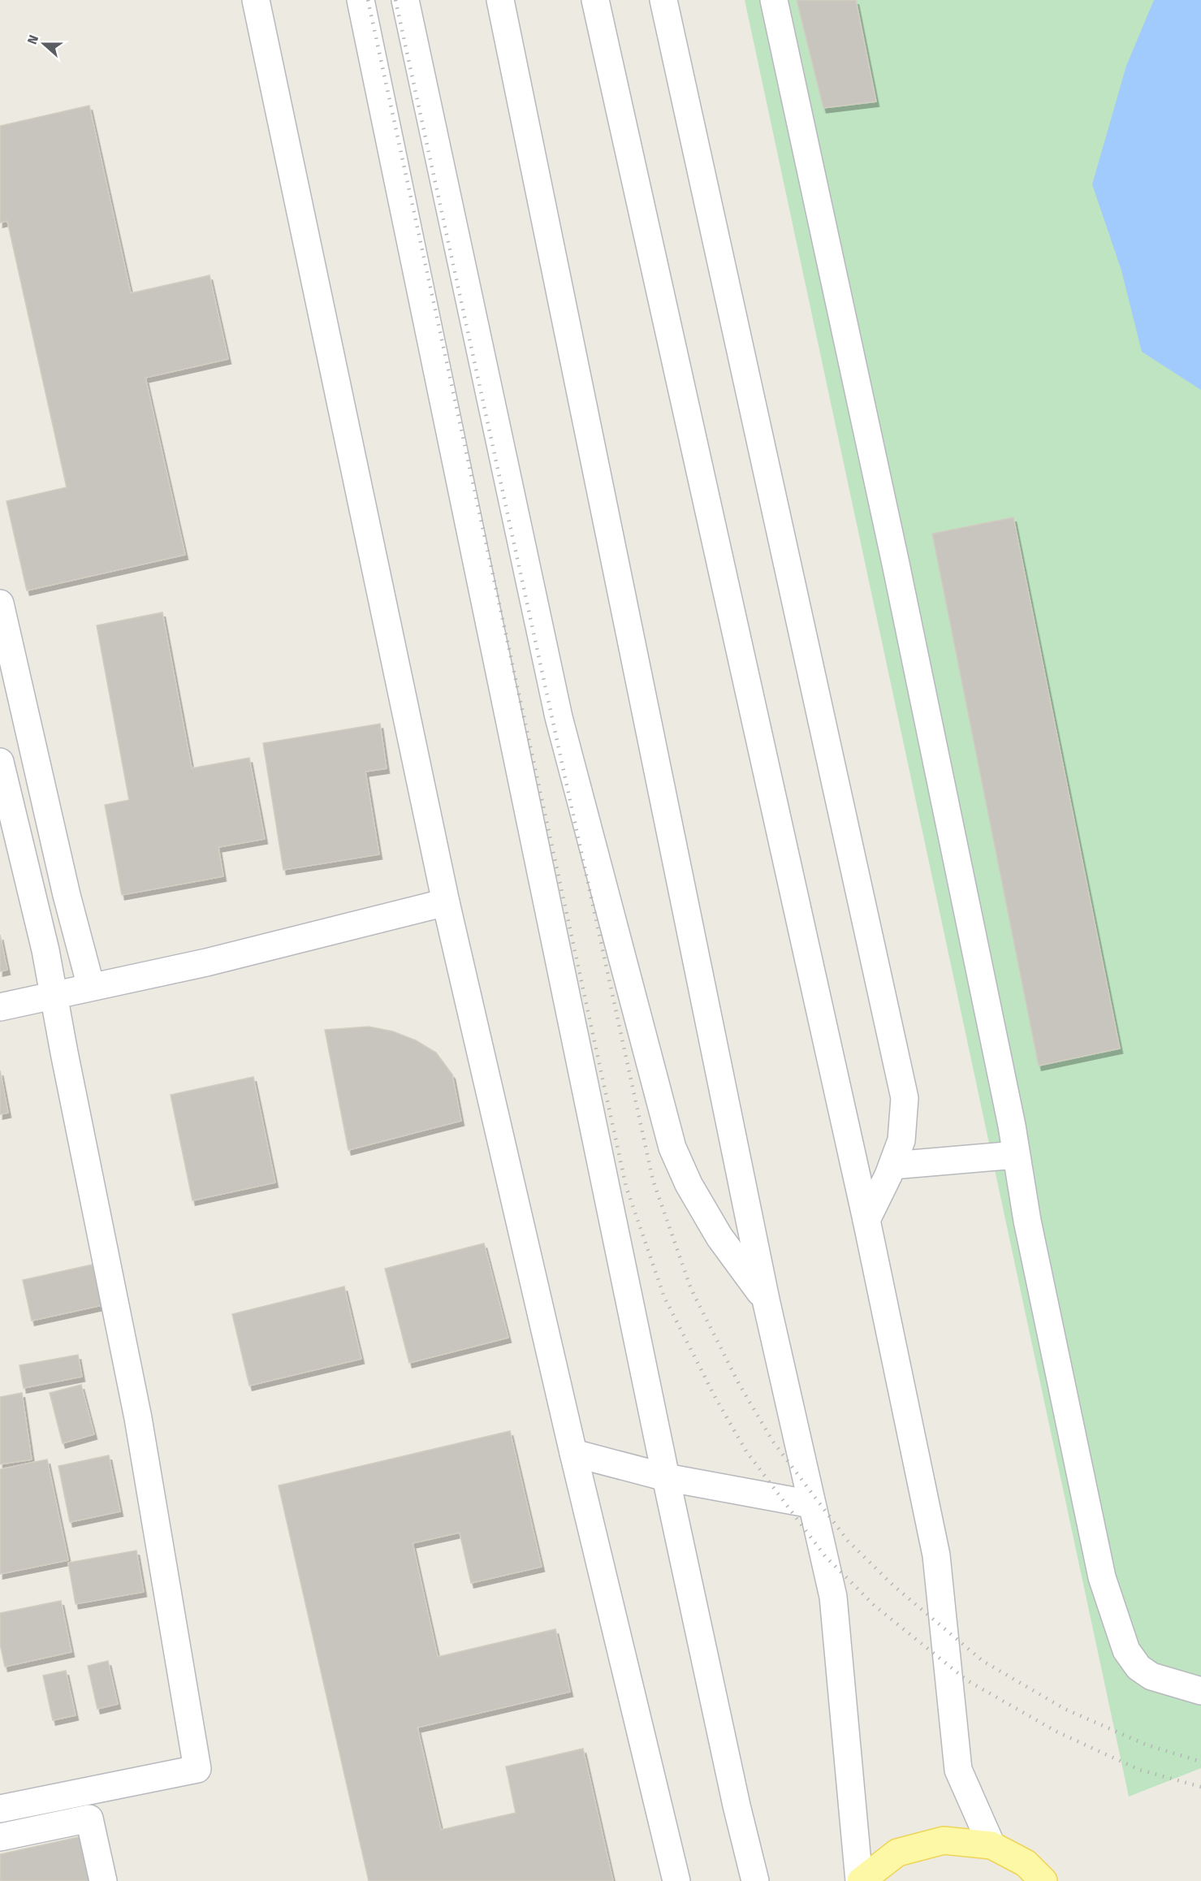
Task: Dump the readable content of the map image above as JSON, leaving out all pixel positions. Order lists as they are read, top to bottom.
{
  "north": "left"
}
